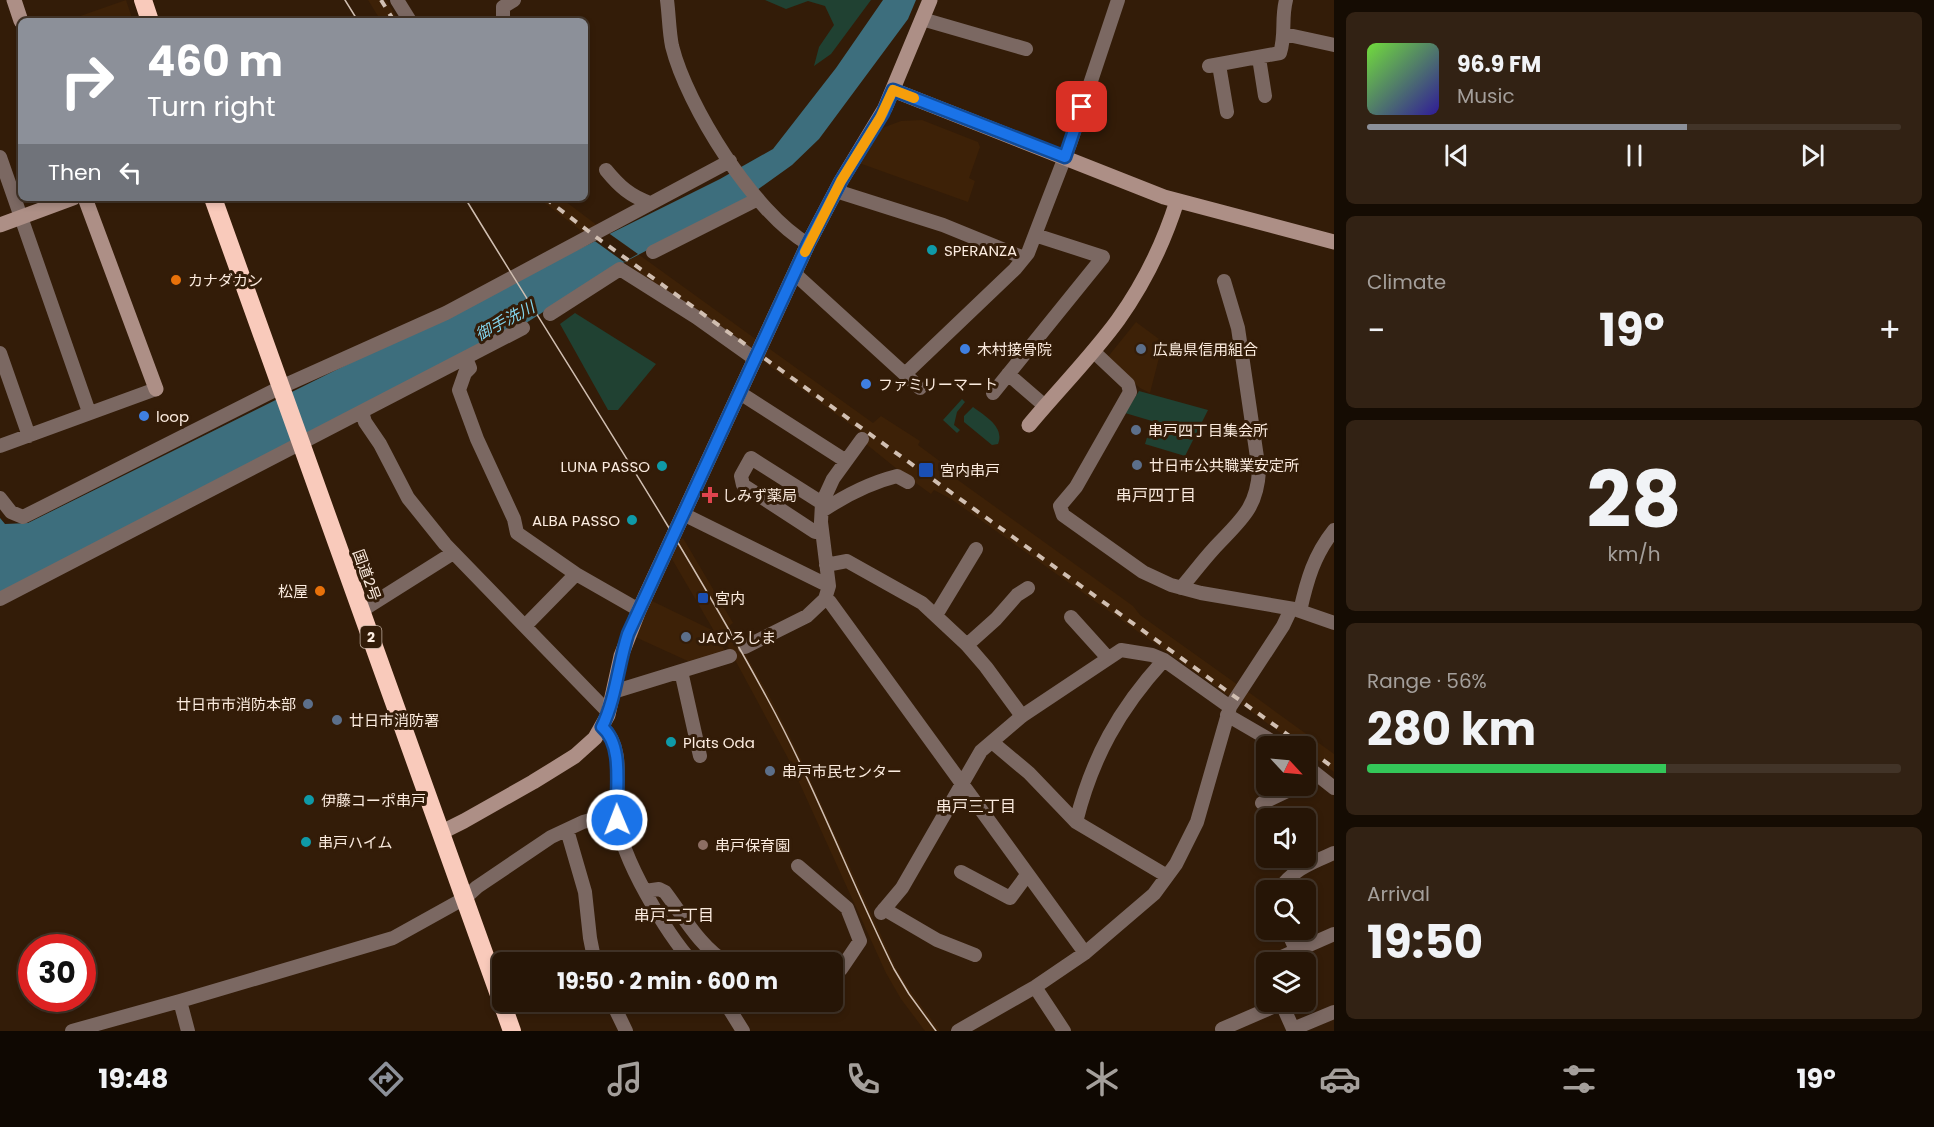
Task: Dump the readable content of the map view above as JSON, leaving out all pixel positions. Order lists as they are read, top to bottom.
{
  "streets": {
    "highway": ["国道2号", "2"]
  },
  "districts": ["串戸四丁目", "串戸三丁目", "串戸二丁目"],
  "water": ["御手洗川"],
  "places": {
    "other": [
      "SPERANZA",
      "カナダカン",
      "木村接骨院",
      "広島県信用組合",
      "ファミリーマート",
      "loop",
      "串戸四丁目集会所",
      "廿日市公共職業安定所",
      "LUNA PASSO",
      "ALBA PASSO",
      "松屋",
      "JAひろしま",
      "廿日市市消防本部",
      "廿日市消防署",
      "Plats Oda",
      "串戸市民センター",
      "伊藤コーポ串戸",
      "串戸ハイム",
      "串戸保育園"
    ],
    "transit": ["宮内串戸", "宮内"],
    "health": ["しみず薬局"]
  },
  "north": "bottom right",
  "page": {
    "turn": ["460 m", "Turn right"],
    "song": ["96.9 FM", "Music"],
    "then": "Then",
    "tile": [
      "Climate",
      ["28", "km/h"],
      ["Range · 56%", "280 km"],
      ["Arrival", "19:50"]
    ],
    "heat": ["−", "19°", "+"],
    "limit": "30",
    "trip": "19:50 · 2 min · 600 m",
    "tabs": ["19:48", "19°"]
  }
}
